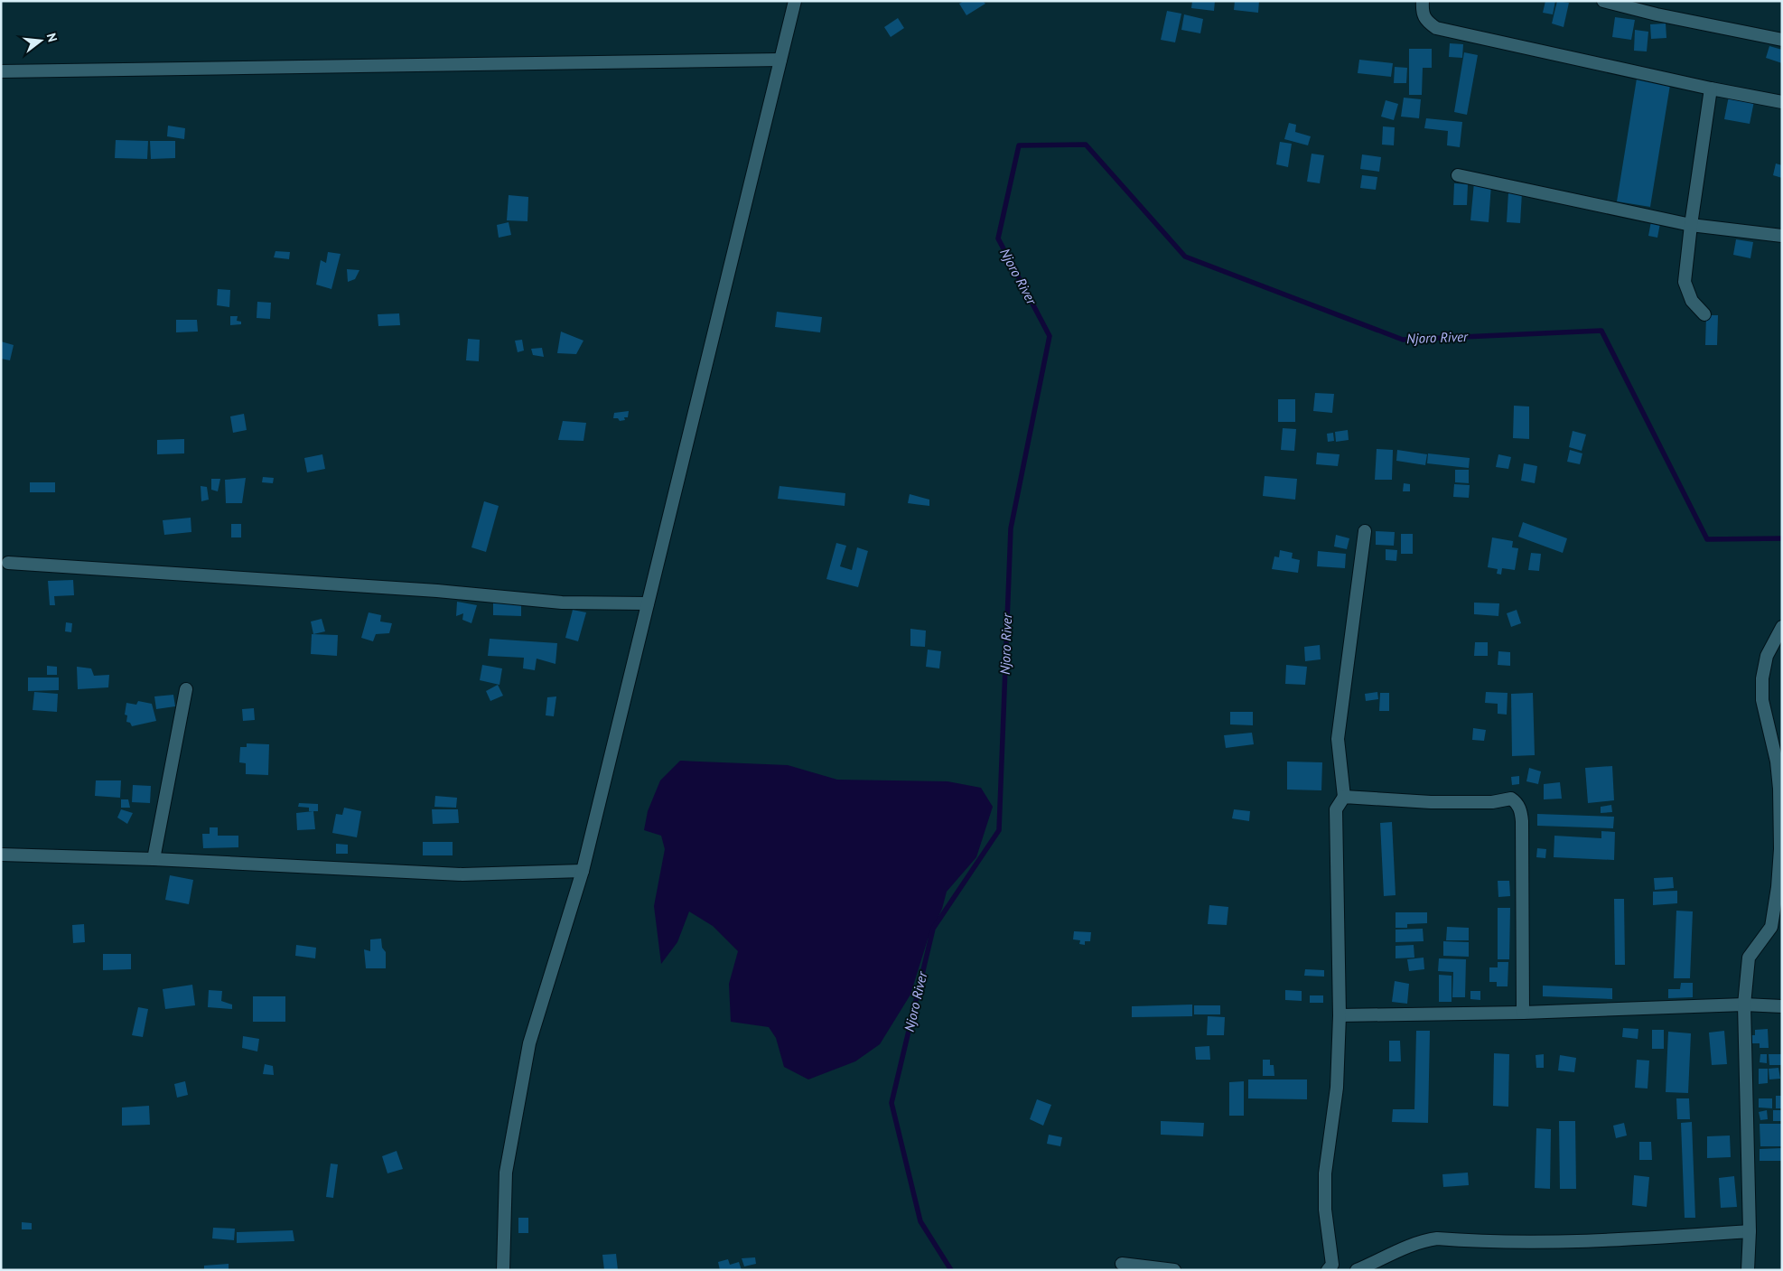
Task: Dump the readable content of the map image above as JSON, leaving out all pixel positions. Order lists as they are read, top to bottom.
{
  "water": ["Njoro River"],
  "north": "right"
}
